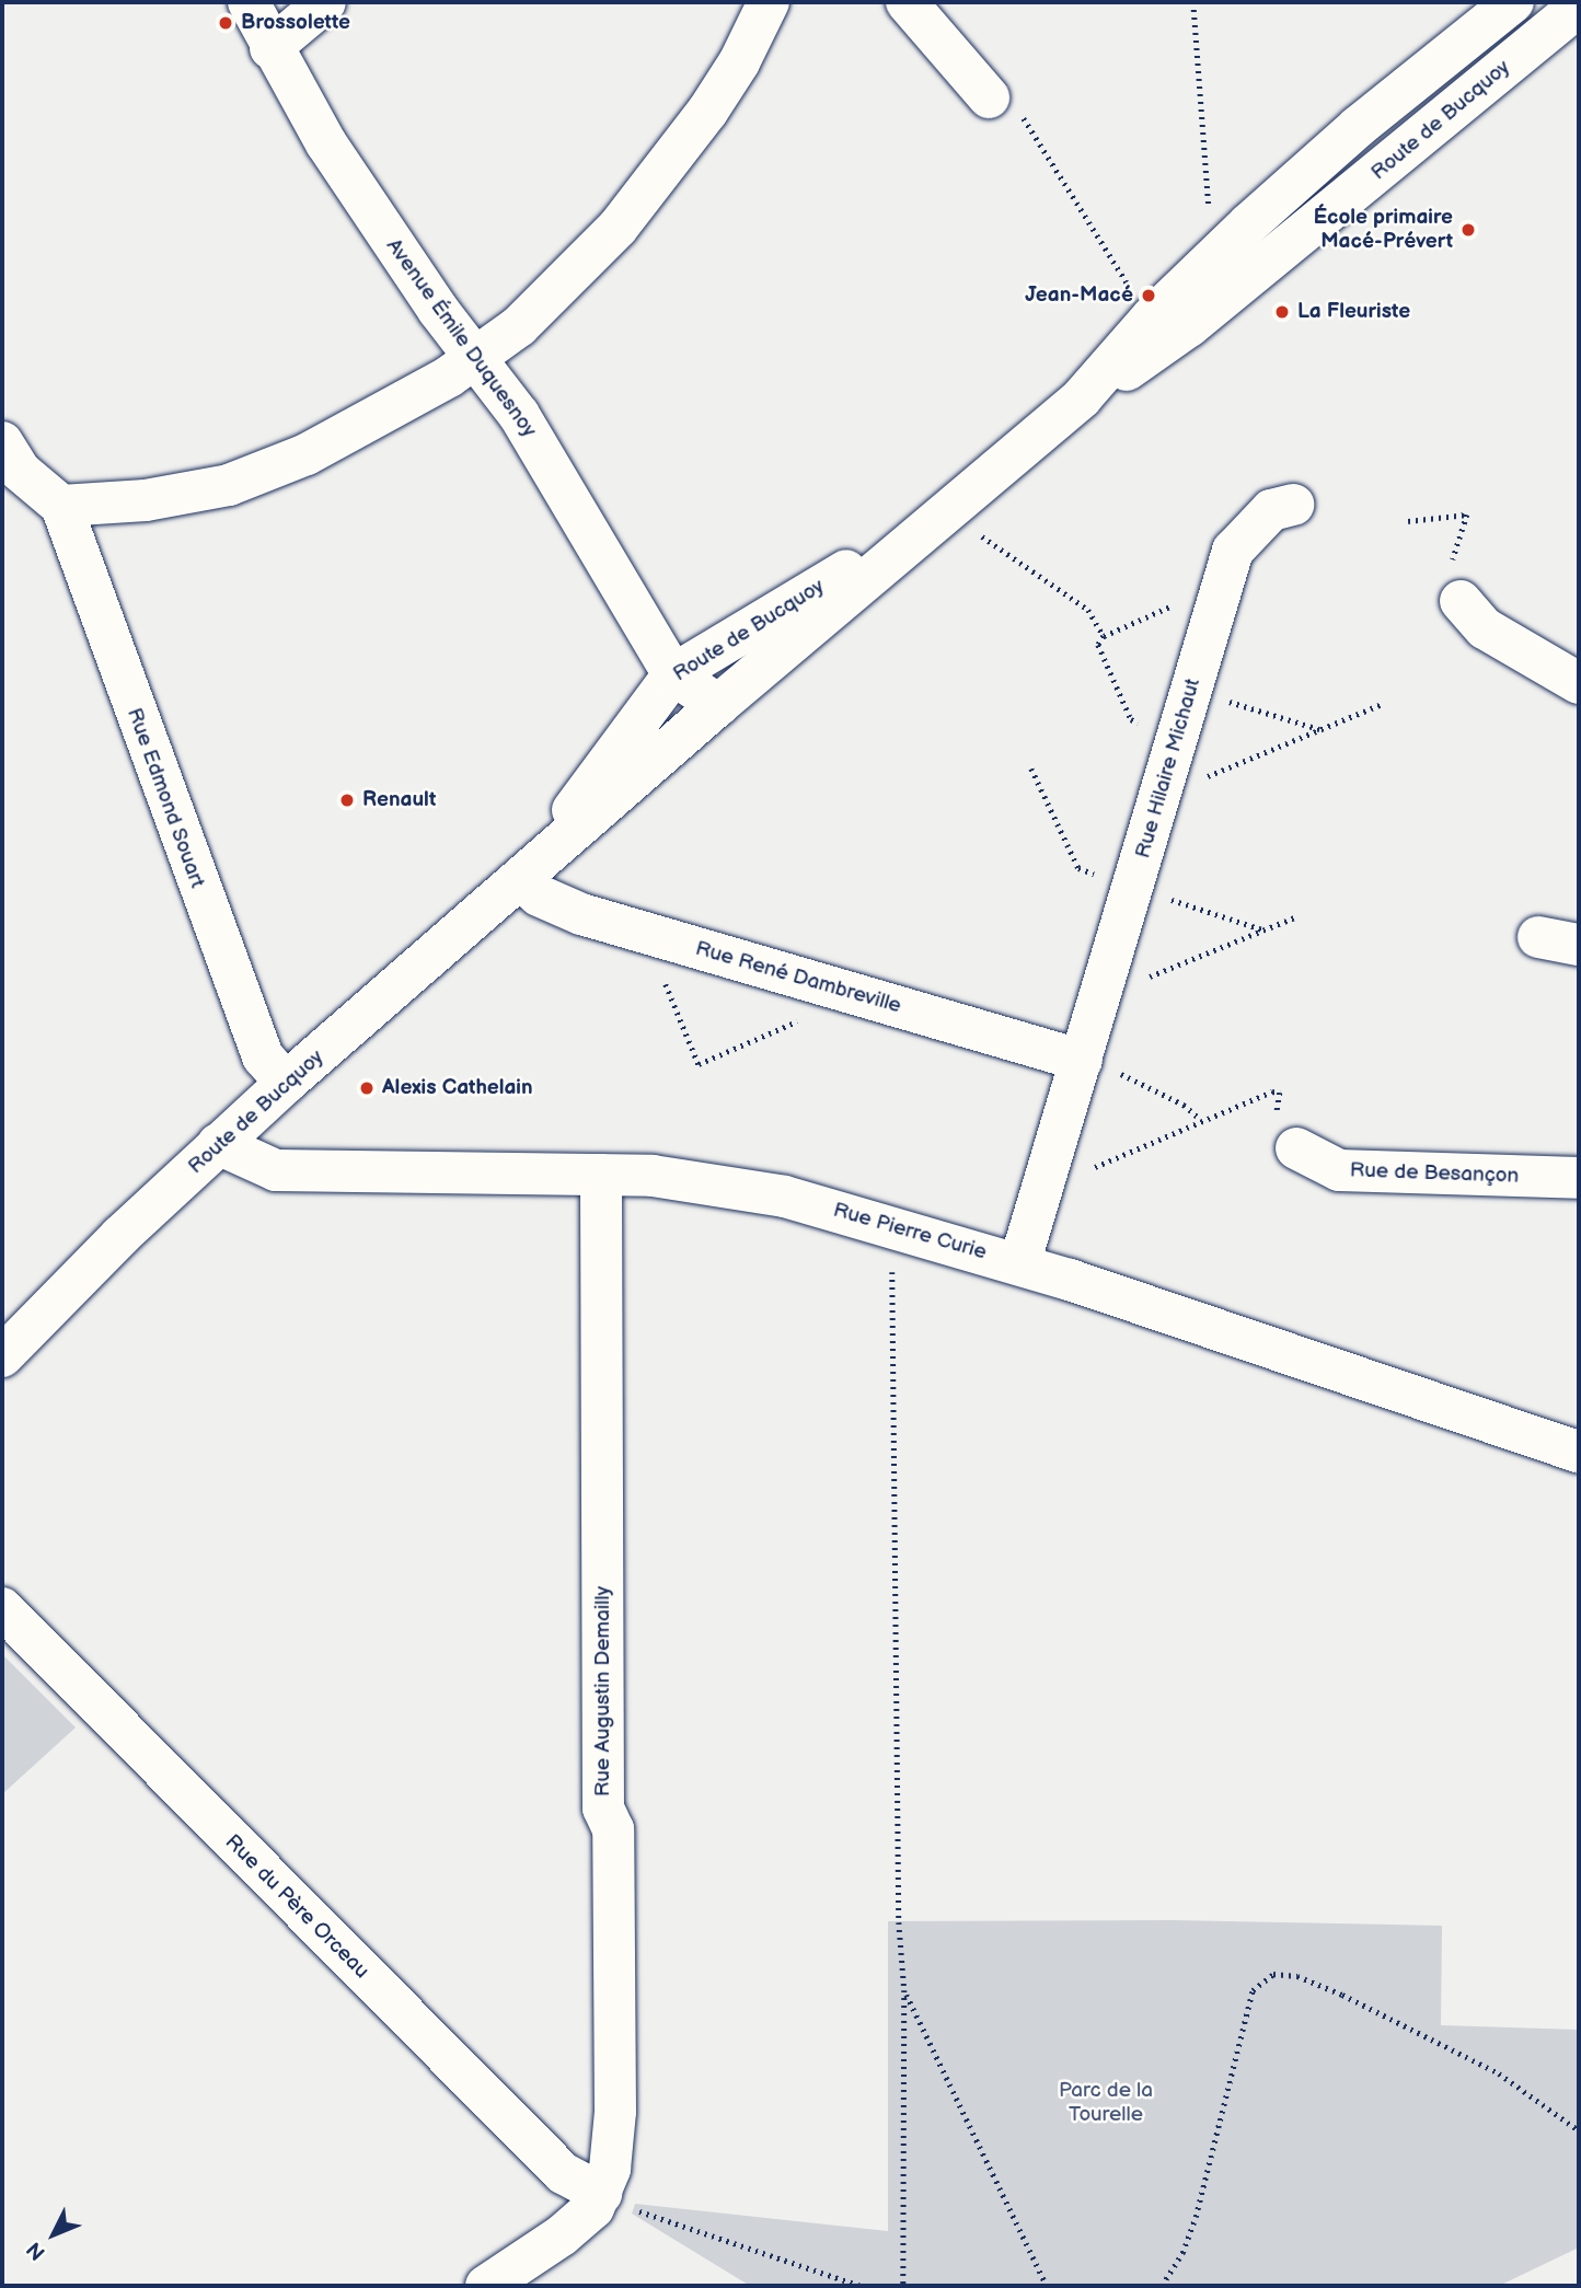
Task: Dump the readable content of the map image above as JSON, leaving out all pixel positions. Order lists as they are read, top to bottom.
{
  "streets": {
    "street": [
      "Route de Bucquoy",
      "Avenue Émile Duquesnoy",
      "Rue Hilaire Michaut",
      "Rue Edmond Souart",
      "Rue René Dambreville",
      "Rue de Besançon",
      "Rue Pierre Curie",
      "Rue Augustin Demailly",
      "Rue du Père Orceau"
    ]
  },
  "crossings": [
    ["Route de Bucquoy", "Avenue Émile Duquesnoy"],
    ["Route de Bucquoy", "Rue Edmond Souart"],
    ["Route de Bucquoy", "Rue René Dambreville"],
    ["Route de Bucquoy", "Rue Pierre Curie"],
    ["Rue Hilaire Michaut", "Rue René Dambreville"],
    ["Rue Hilaire Michaut", "Rue Pierre Curie"],
    ["Rue Pierre Curie", "Rue Augustin Demailly"],
    ["Rue Augustin Demailly", "Rue du Père Orceau"]
  ],
  "parks": ["Parc de la Tourelle"],
  "places": [
    "Brossolette",
    "École primaire Macé-Prévert",
    "Jean-Macé",
    "La Fleuriste",
    "Renault",
    "Alexis Cathelain"
  ],
  "north": "bottom left"
}
